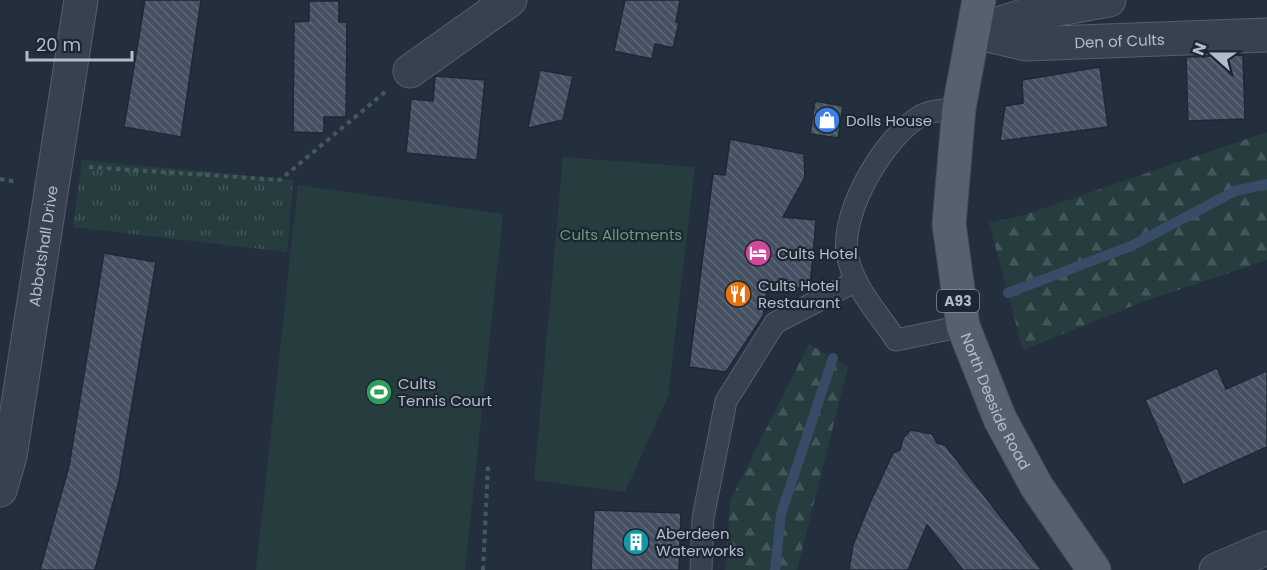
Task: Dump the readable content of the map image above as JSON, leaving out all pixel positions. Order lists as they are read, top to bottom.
{
  "streets": {
    "main road": ["A93", "North Deeside Road"],
    "street": ["Den of Cults", "Abbotshall Drive"]
  },
  "crossings": [
    ["Den of Cults", "North Deeside Road"]
  ],
  "parks": ["Cults Allotments"],
  "places": {
    "shop": ["Dolls House"],
    "hotel": ["Cults Hotel"],
    "restaurant": ["Cults Hotel Restaurant"],
    "sports": ["Cults Tennis Court"],
    "building": ["Aberdeen Waterworks"]
  },
  "scale_bar": "20 m",
  "north": "left"
}
